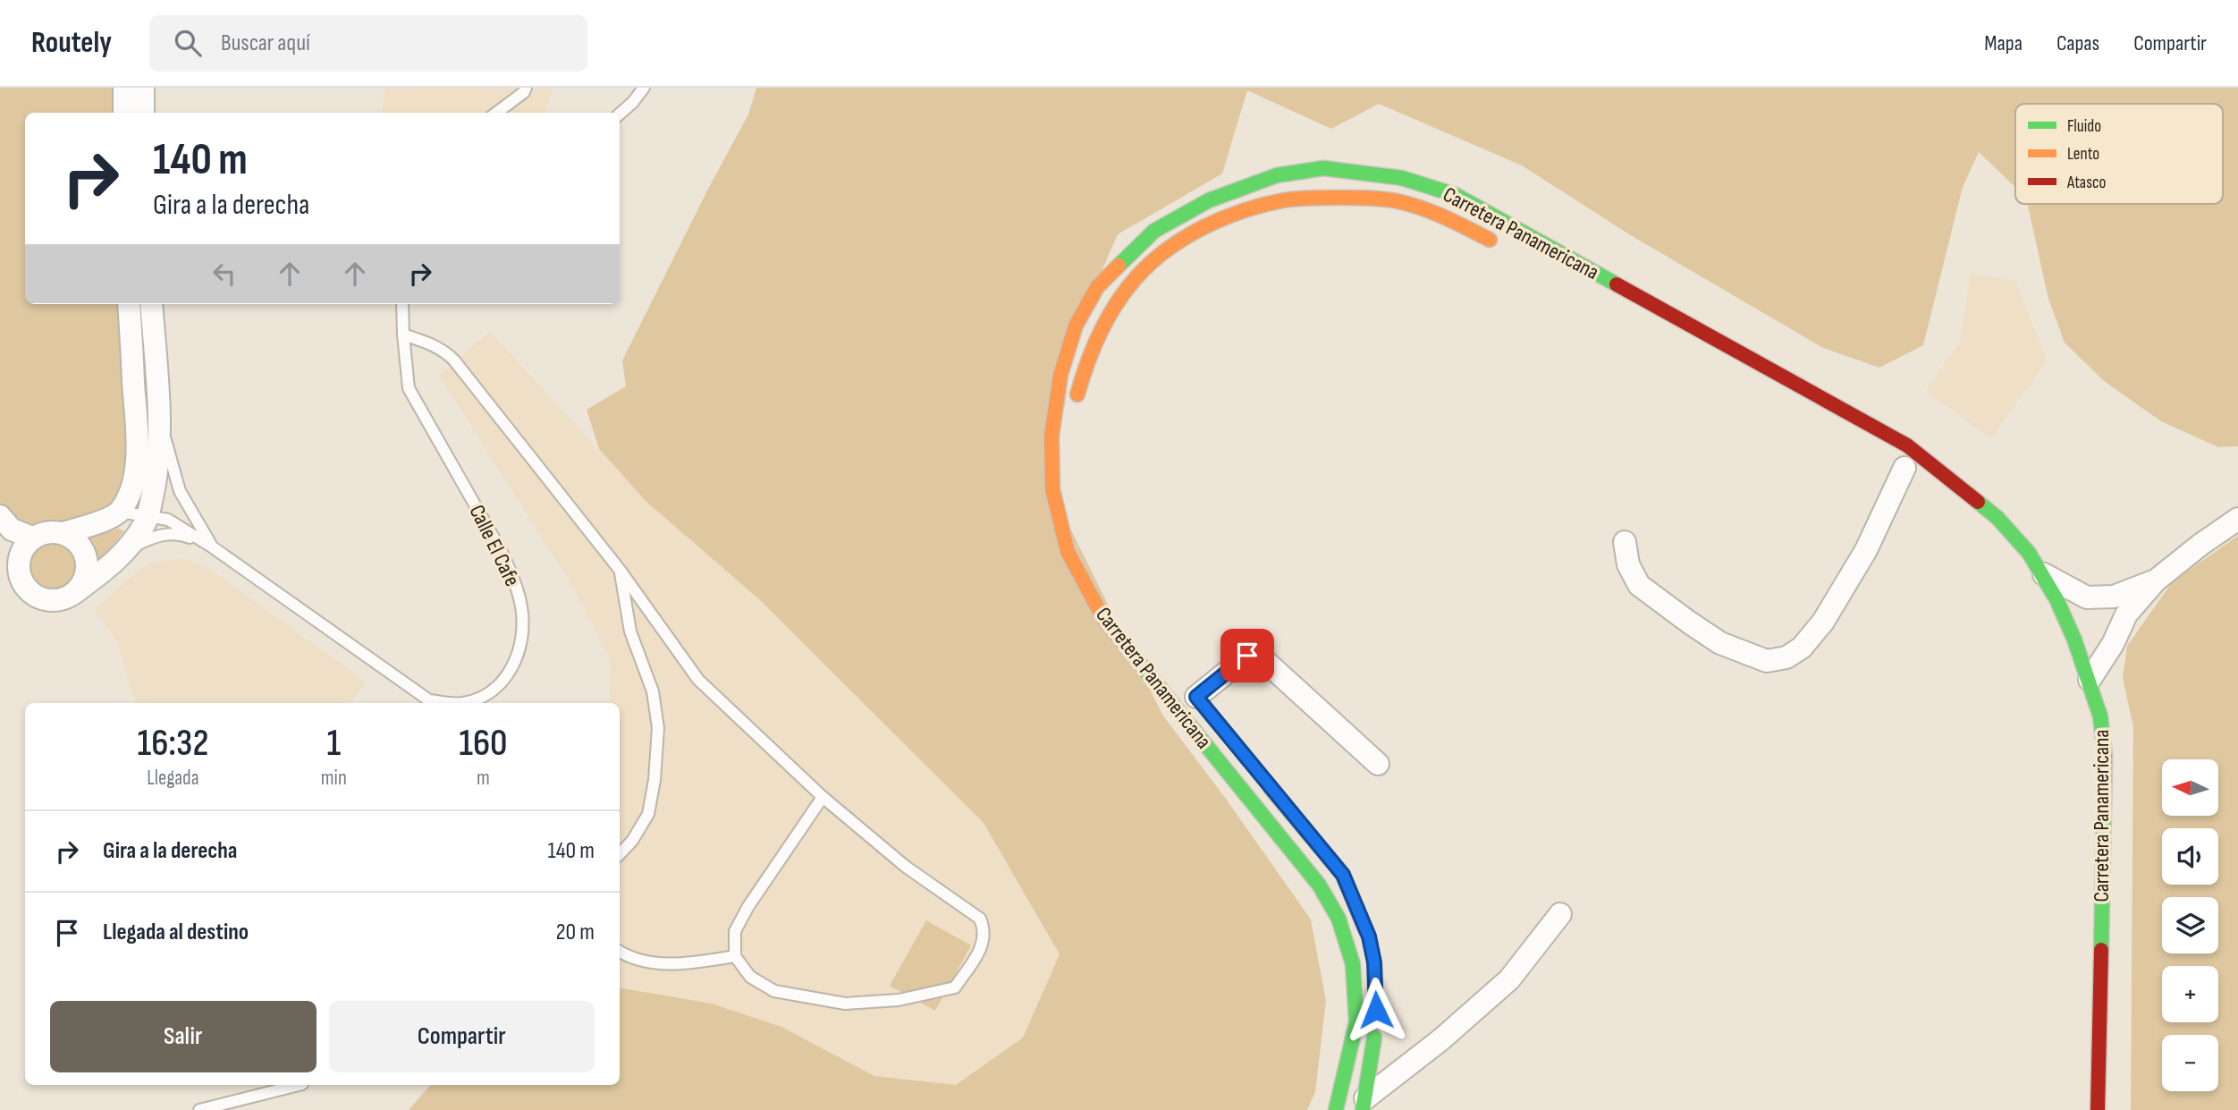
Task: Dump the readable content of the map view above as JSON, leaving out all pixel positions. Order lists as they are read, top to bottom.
{
  "streets": {
    "main road": ["Carretera Panamericana"],
    "lane": ["Calle El Cafe"]
  },
  "legend": ["Fluido", "Lento", "Atasco"],
  "north": "left",
  "page": {
    "header": "Routely",
    "search": "Buscar aquí",
    "nav": ["Mapa", "Capas", "Compartir"],
    "turn": ["140 m", "Gira a la derecha"],
    "eta": [
      "16:32",
      "Llegada",
      "1",
      "min",
      "160",
      "m"
    ],
    "map_buttons": ["+", "−"],
    "list": [
      {
        "name": "Gira a la derecha",
        "value": "140 m"
      },
      {
        "name": "Llegada al destino",
        "value": "20 m"
      }
    ],
    "buttons": ["Salir", "Compartir"]
  }
}
